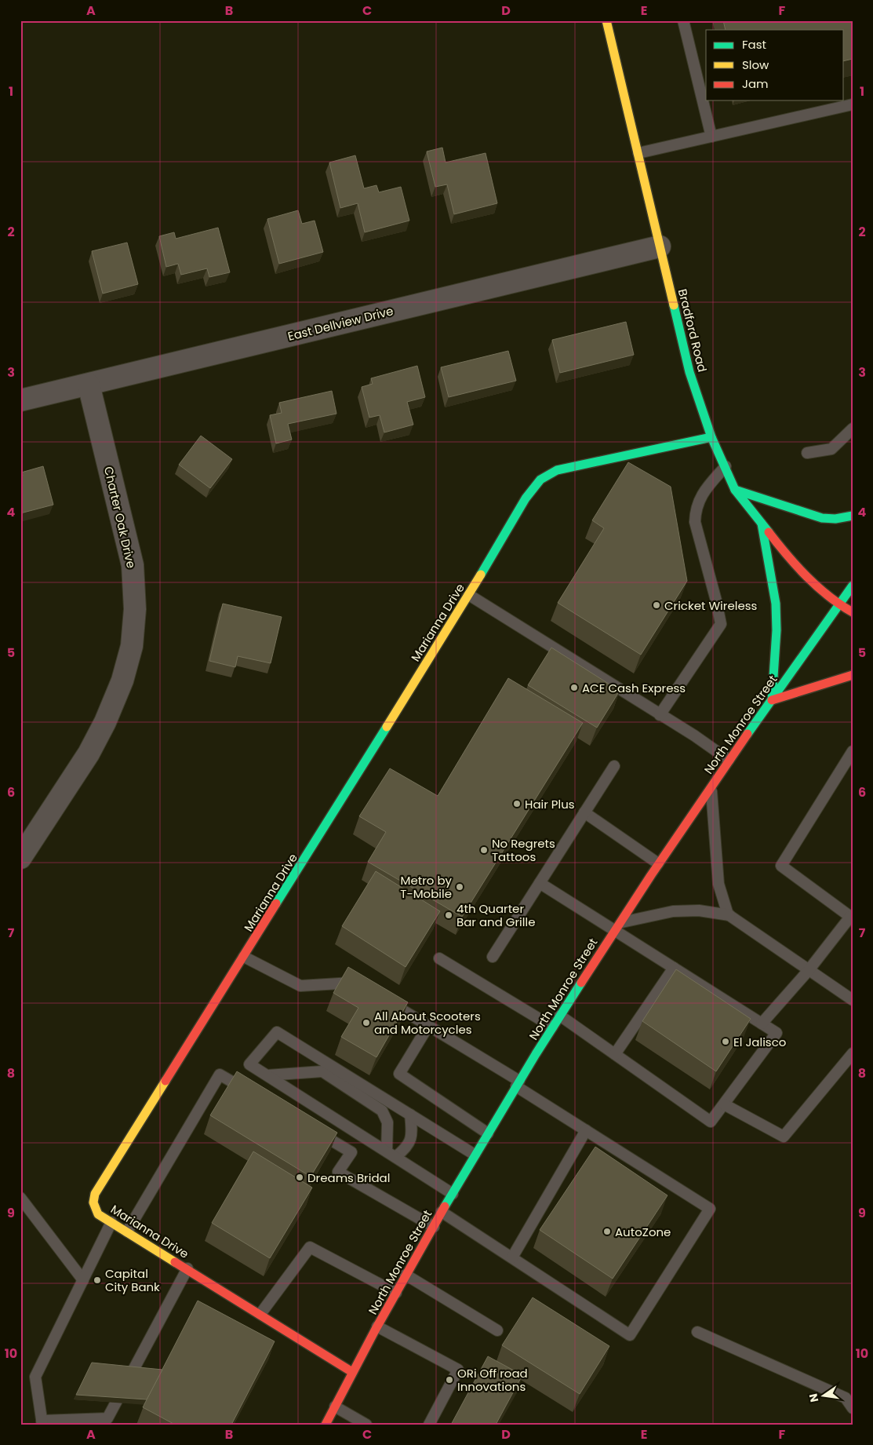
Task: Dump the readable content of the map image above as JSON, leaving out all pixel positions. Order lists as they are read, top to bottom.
{
  "streets": {
    "street": [
      "East Dellview Drive",
      "Bradford Road",
      "Charter Oak Drive",
      "Marianna Drive",
      "North Monroe Street"
    ]
  },
  "crossings": [
    ["East Dellview Drive", "Bradford Road"],
    ["East Dellview Drive", "Charter Oak Drive"],
    ["Bradford Road", "Marianna Drive"],
    ["Bradford Road", "North Monroe Street"],
    ["Marianna Drive", "North Monroe Street"]
  ],
  "places": [
    "Cricket Wireless",
    "ACE Cash Express",
    "Hair Plus",
    "No Regrets Tattoos",
    "Metro by T-Mobile",
    "4th Quarter Bar and Grille",
    "All About Scooters and Motorcycles",
    "El Jalisco",
    "Dreams Bridal",
    "AutoZone",
    "Capital City Bank",
    "ORi Off road Innovations"
  ],
  "legend": ["Fast", "Slow", "Jam"],
  "north": "left",
  "grid": {
    "columns": [
      "A",
      "B",
      "C",
      "D",
      "E",
      "F"
    ],
    "rows": [
      "1",
      "2",
      "3",
      "4",
      "5",
      "6",
      "7",
      "8",
      "9",
      "10"
    ]
  }
}
